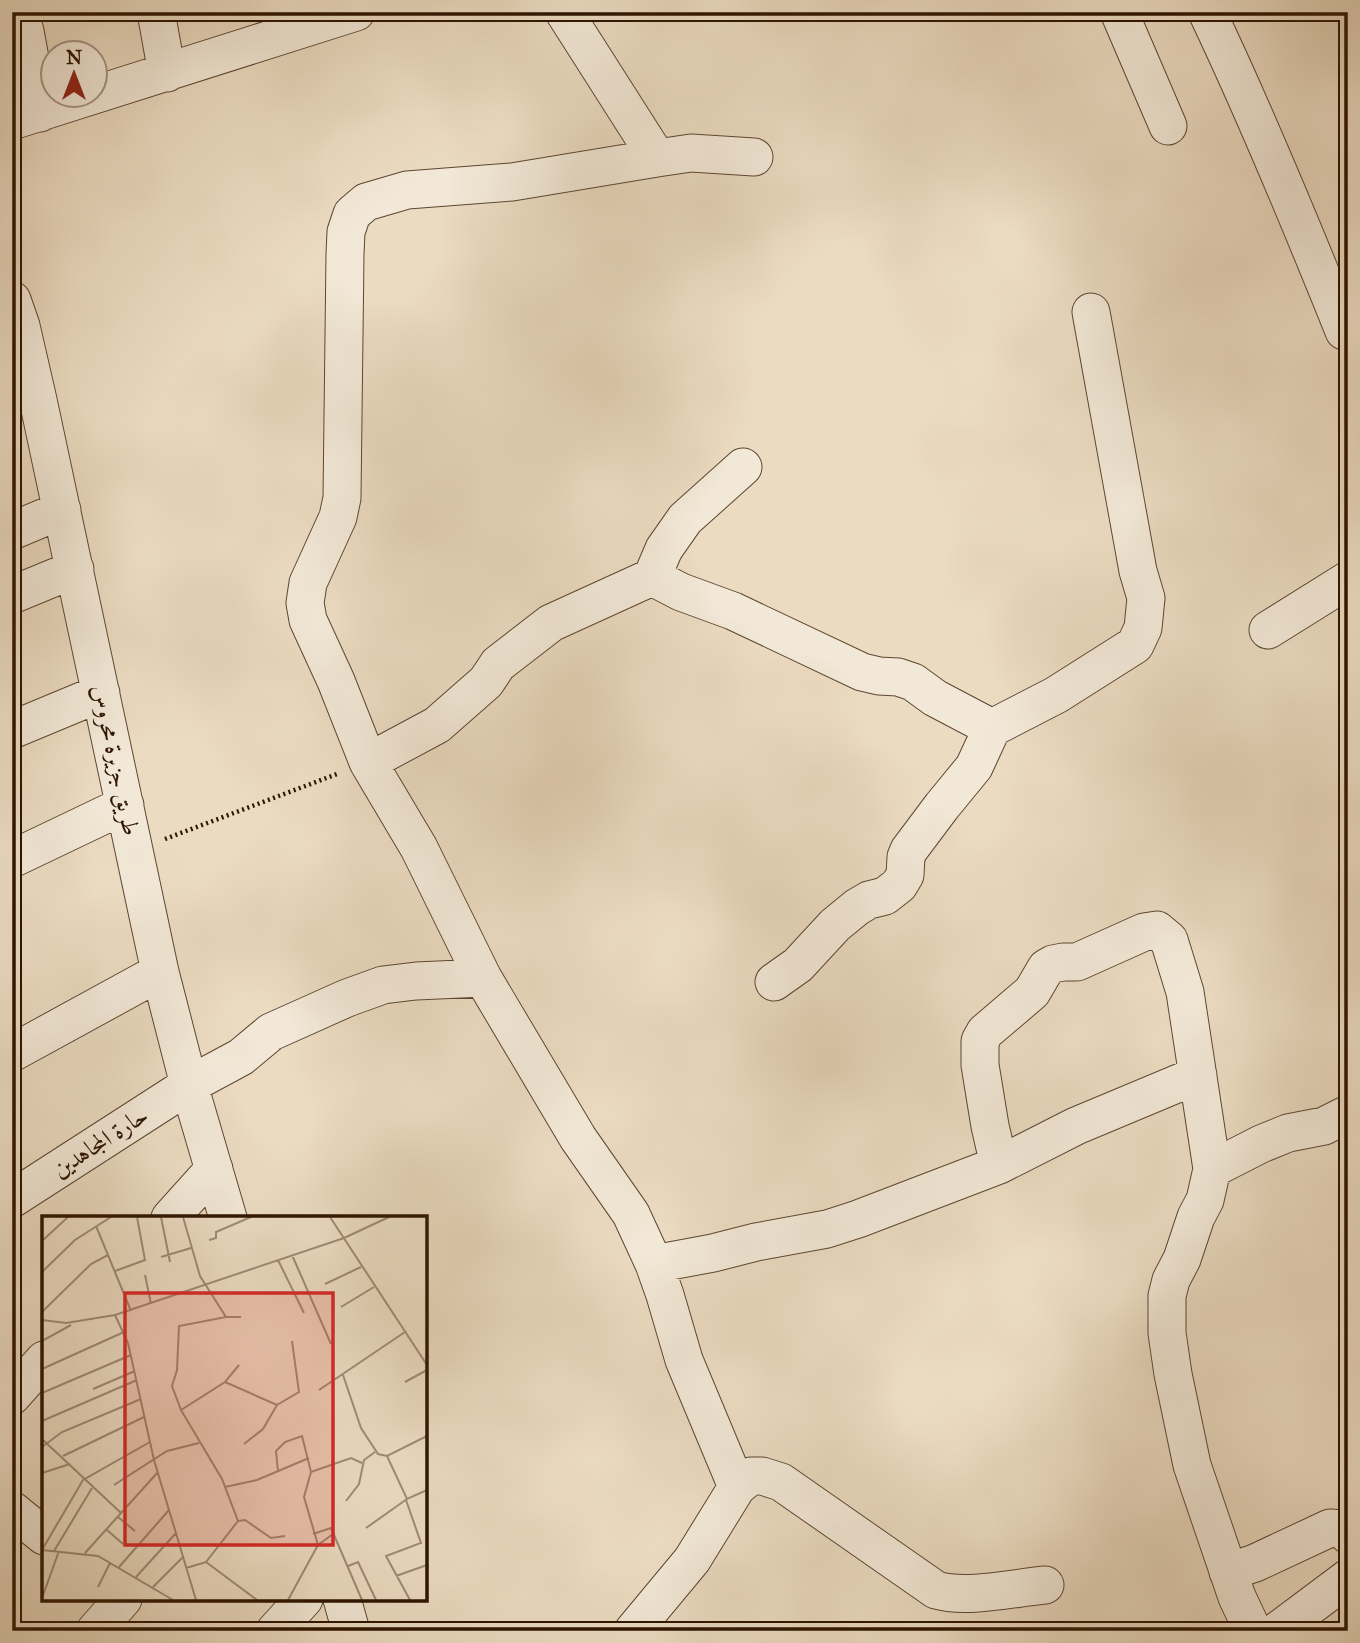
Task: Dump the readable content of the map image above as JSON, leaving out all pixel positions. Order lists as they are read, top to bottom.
{
  "streets": {
    "street": ["طريق جزيرة محروس", "حارة المجاهدين"]
  },
  "crossings": [
    ["طريق جزيرة محروس", "حارة المجاهدين"]
  ],
  "north": "top"
}
